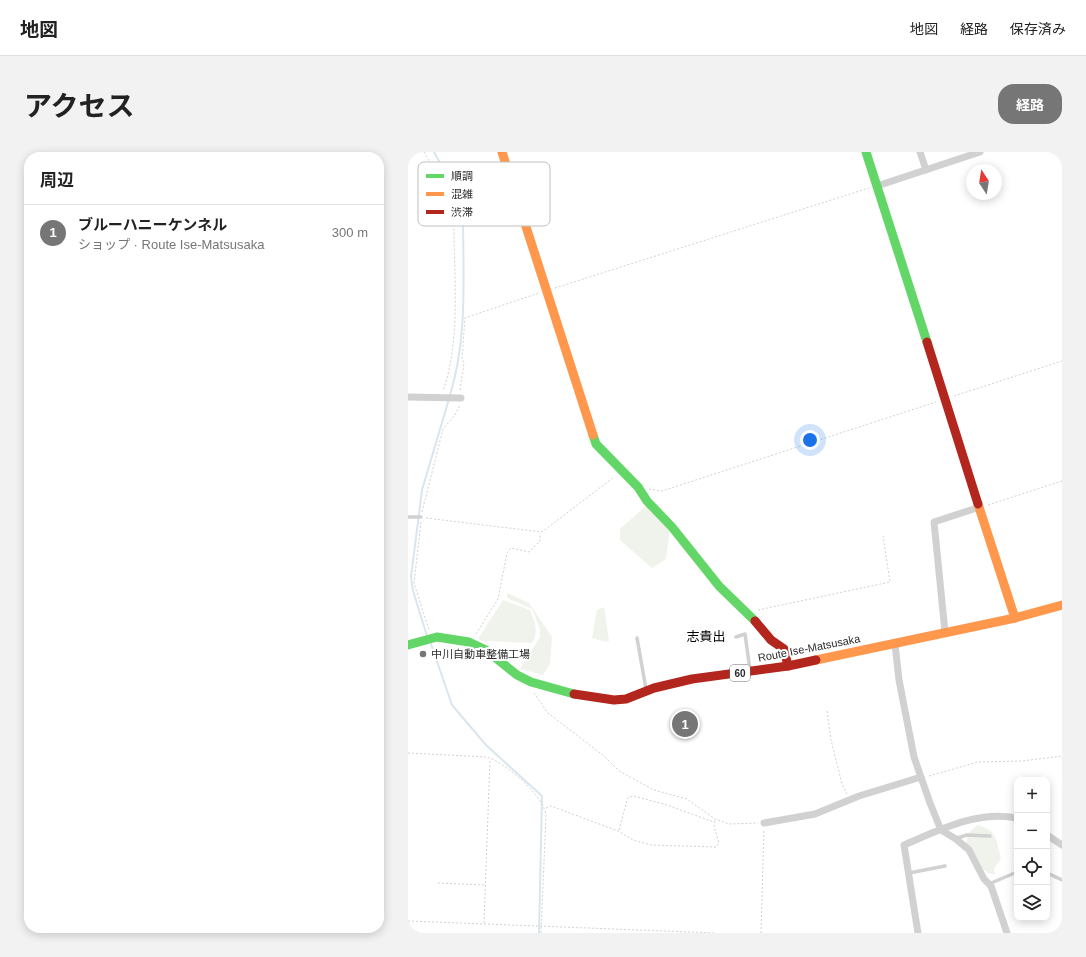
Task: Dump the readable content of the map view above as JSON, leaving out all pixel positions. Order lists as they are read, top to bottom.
{
  "streets": {
    "street": ["Route Ise-Matsusaka", "60"]
  },
  "districts": ["志貴出"],
  "places": ["中川自動車整備工場"],
  "legend": ["順調", "混雑", "渋滞"],
  "north": "top",
  "page": {
    "header": "地図",
    "nav": ["地図", "経路", "保存済み"],
    "title": "アクセス",
    "buttons": "経路",
    "heading": "周辺",
    "list": [
      {
        "mark": "1",
        "name": "ブルーハニーケンネル",
        "note": "ショップ · Route Ise-Matsusaka",
        "value": "300 m"
      }
    ],
    "pins": "1",
    "map_buttons": ["+", "−"]
  }
}
